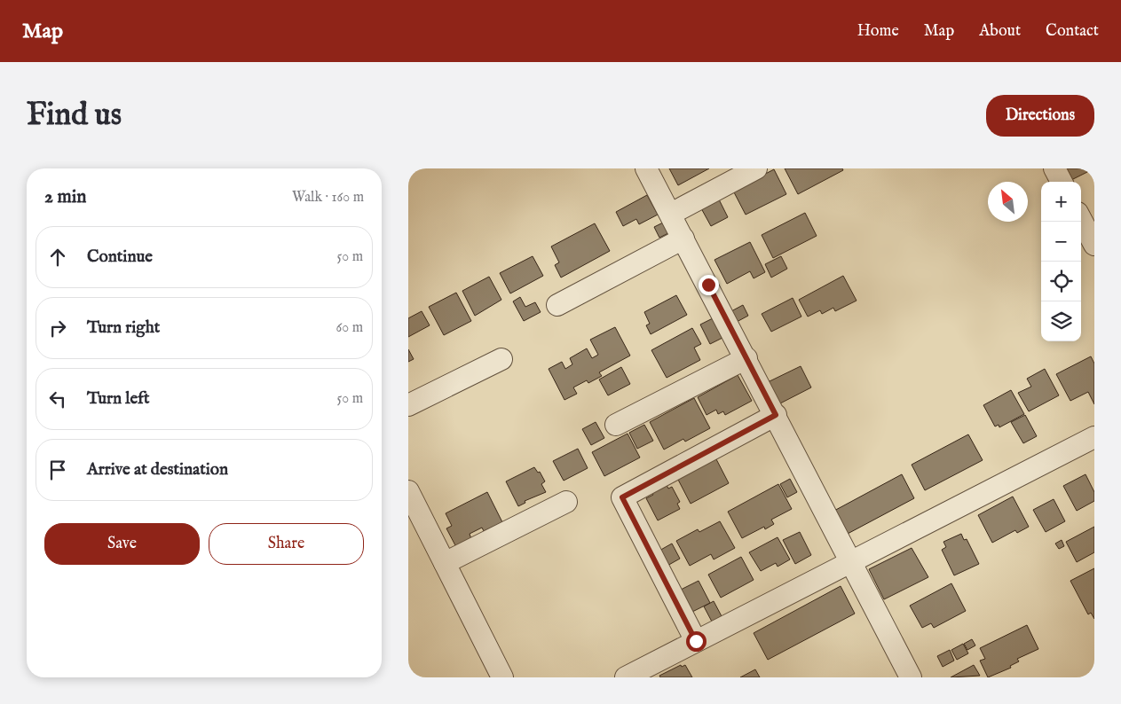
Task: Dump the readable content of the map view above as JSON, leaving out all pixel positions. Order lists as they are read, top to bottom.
{
  "north": "top left",
  "page": {
    "header": "Map",
    "nav": [
      "Home",
      "Map",
      "About",
      "Contact"
    ],
    "buttons": [
      "Directions",
      ["Save", "Share"]
    ],
    "title": "Find us",
    "heading": ["2 min", "Walk · 160 m"],
    "map_buttons": ["+", "−"],
    "list": [
      ["Continue", "50 m"],
      ["Turn right", "60 m"],
      ["Turn left", "50 m"],
      "Arrive at destination"
    ]
  }
}
